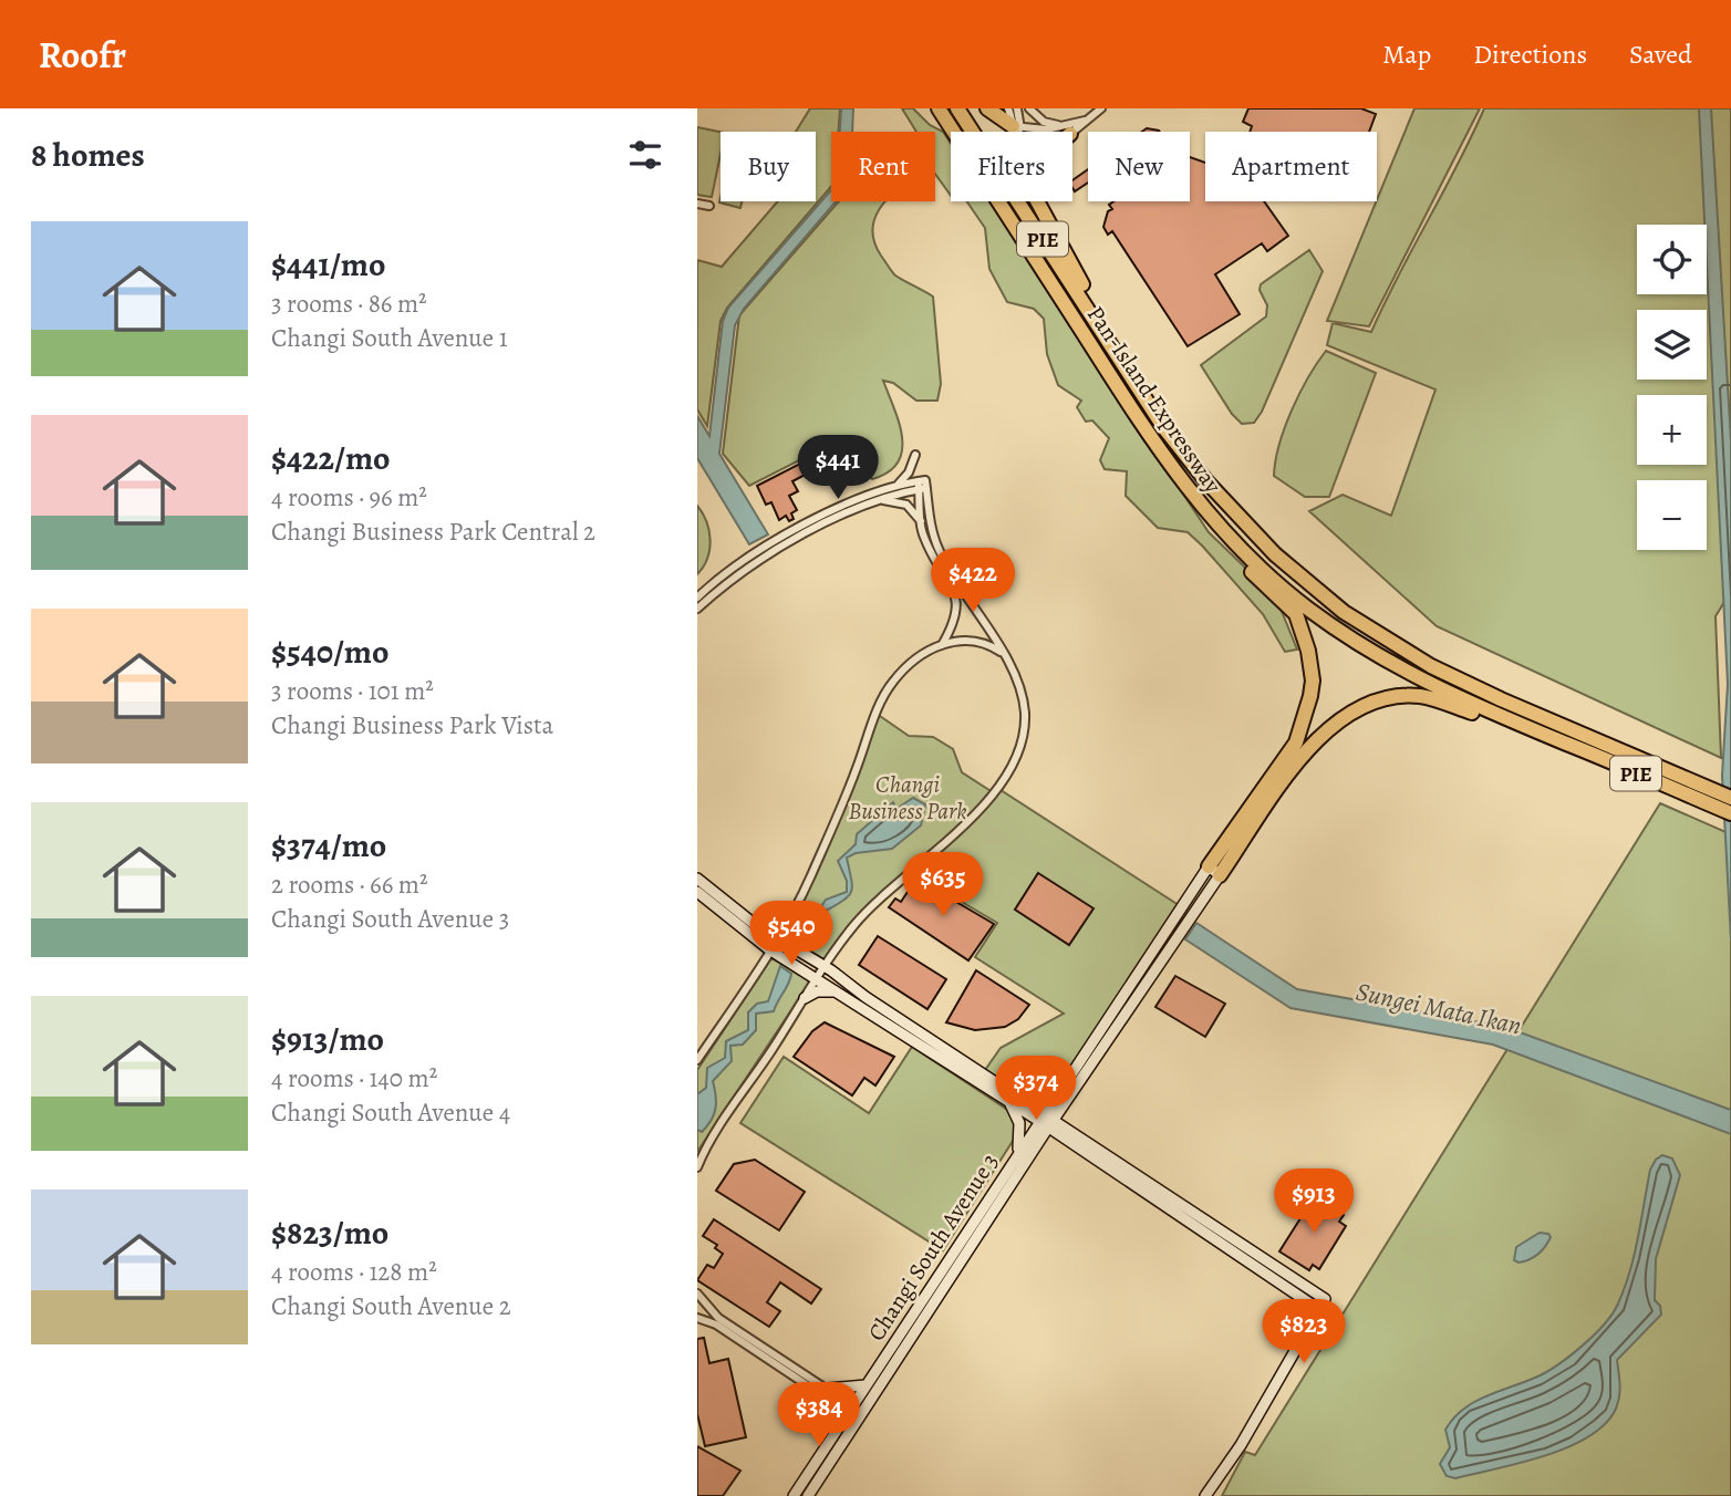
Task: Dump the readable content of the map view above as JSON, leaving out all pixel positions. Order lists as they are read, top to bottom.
{
  "streets": {
    "highway": ["PIE", "Pan-Island Expressway"],
    "main road": ["Changi South Avenue 3"]
  },
  "crossings": [
    ["PIE", "Pan-Island Expressway"]
  ],
  "water": ["Sungei Mata Ikan"],
  "parks": ["Changi Business Park"],
  "page": {
    "header": "Roofr",
    "nav": ["Map", "Directions", "Saved"],
    "heading": "8 homes",
    "chip": [
      "Buy",
      "Rent",
      "Filters",
      "New",
      "Apartment"
    ],
    "list": [
      {
        "name": "$441/mo",
        "note": "3 rooms · 86 m² · Changi South Avenue 1"
      },
      {
        "name": "$422/mo",
        "note": "4 rooms · 96 m² · Changi Business Park Central 2"
      },
      {
        "name": "$540/mo",
        "note": "3 rooms · 101 m² · Changi Business Park Vista"
      },
      {
        "name": "$374/mo",
        "note": "2 rooms · 66 m² · Changi South Avenue 3"
      },
      {
        "name": "$913/mo",
        "note": "4 rooms · 140 m² · Changi South Avenue 4"
      },
      {
        "name": "$823/mo",
        "note": "4 rooms · 128 m² · Changi South Avenue 2"
      }
    ],
    "map_buttons": ["+", "−"],
    "price": [
      "$441",
      "$422",
      "$635",
      "$540",
      "$374",
      "$913",
      "$823",
      "$384"
    ]
  }
}
